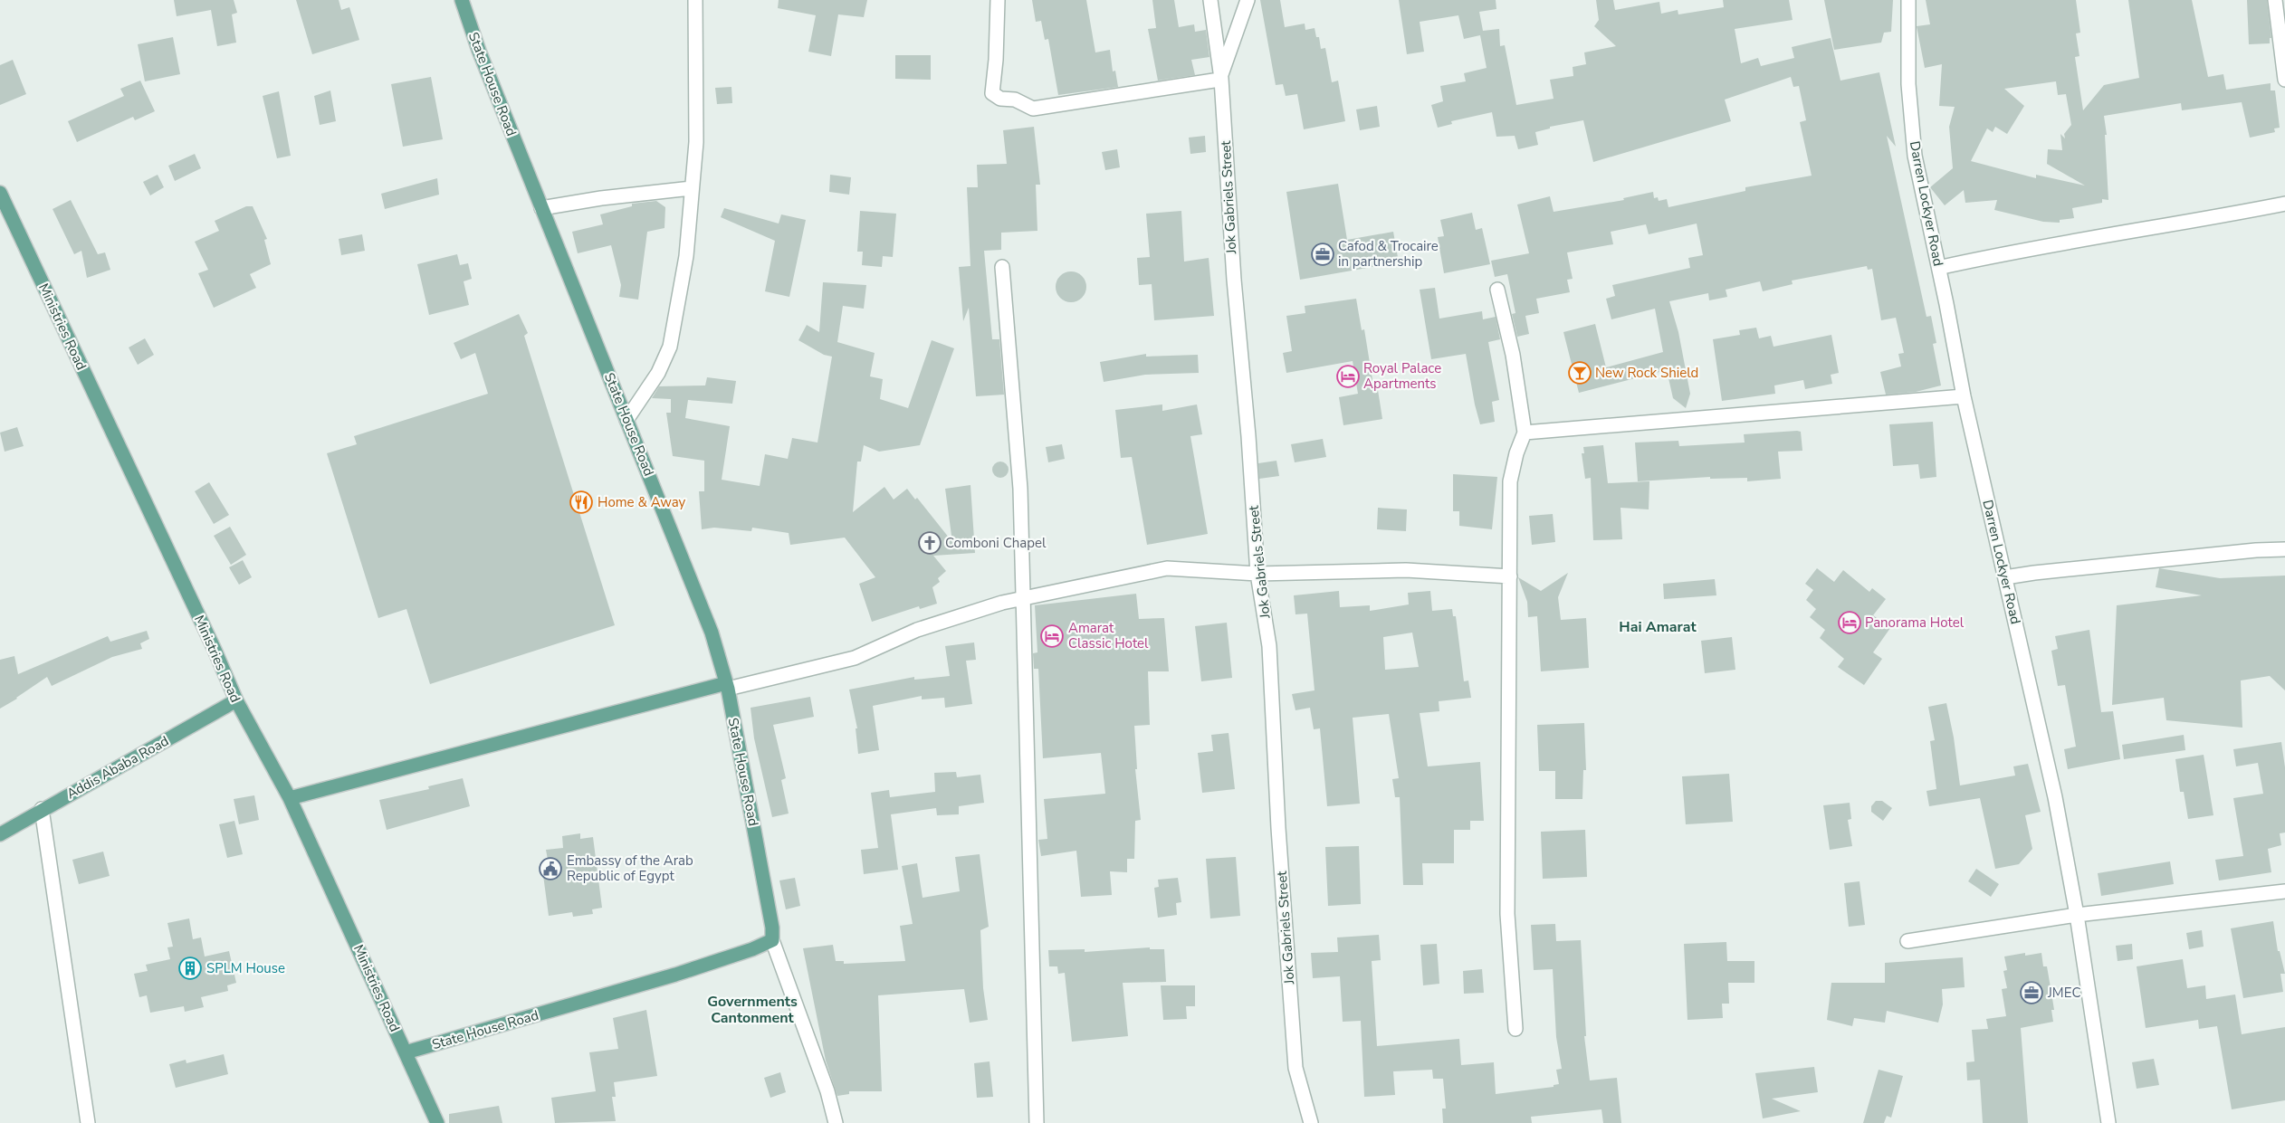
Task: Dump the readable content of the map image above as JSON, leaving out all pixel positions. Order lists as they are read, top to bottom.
{
  "streets": {
    "main road": ["State House Road", "Ministries Road", "Addis Ababa Road"],
    "street": ["Jok Gabriels Street", "Darren Lockyer Road"]
  },
  "crossings": [
    ["State House Road", "Ministries Road"],
    ["Ministries Road", "Addis Ababa Road"]
  ],
  "districts": ["Hai Amarat", "Governments Cantonment"],
  "places": {
    "office": ["Cafod & Trocaire in partnership", "JMEC"],
    "bar": ["New Rock Shield"],
    "hotel": ["Royal Palace Apartments", "Panorama Hotel", "Amarat Classic Hotel"],
    "restaurant": ["Home & Away"],
    "church": ["Comboni Chapel"],
    "public building": ["Embassy of the Arab Republic of Egypt"],
    "building": ["SPLM House"]
  }
}
